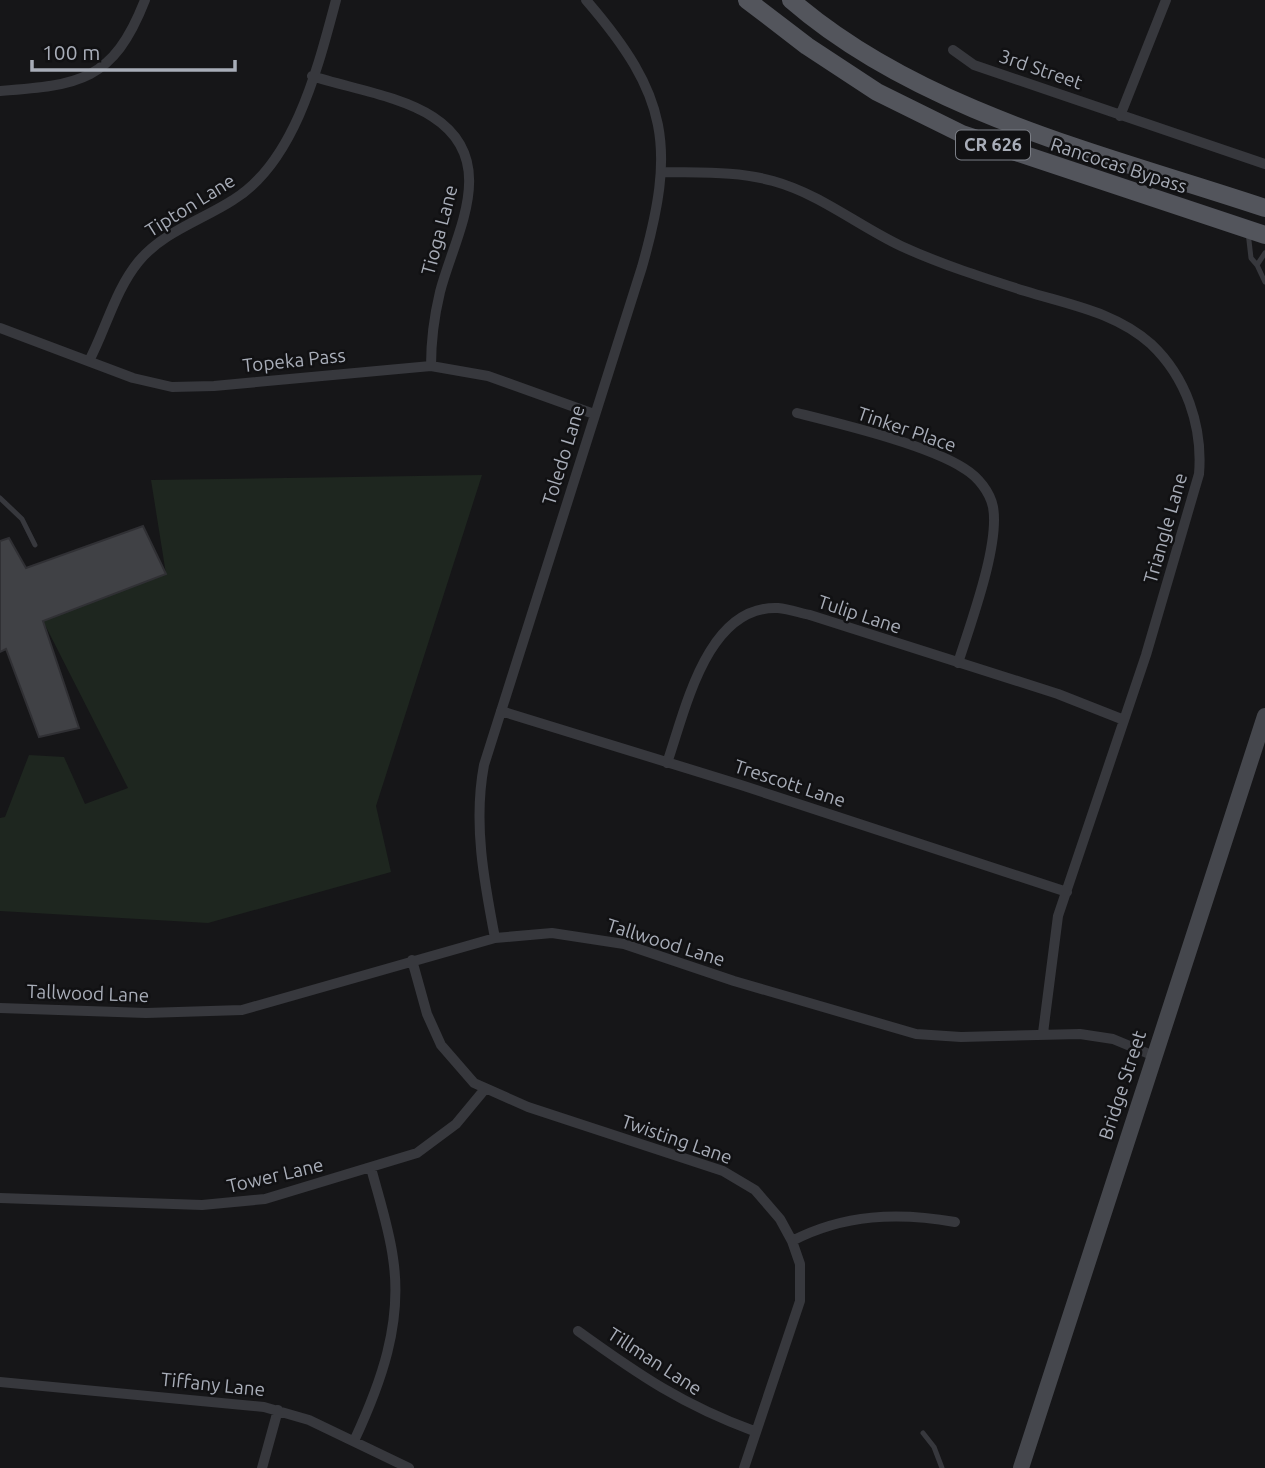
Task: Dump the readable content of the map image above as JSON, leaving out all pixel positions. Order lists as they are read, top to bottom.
{
  "streets": {
    "main road": ["CR 626", "Rancocas Bypass", "Bridge Street"],
    "street": [
      "3rd Street",
      "Tipton Lane",
      "Tioga Lane",
      "Topeka Pass",
      "Tinker Place",
      "Toledo Lane",
      "Triangle Lane",
      "Tulip Lane",
      "Trescott Lane",
      "Tallwood Lane",
      "Twisting Lane",
      "Tower Lane",
      "Tillman Lane",
      "Tiffany Lane"
    ]
  },
  "crossings": [
    ["Tipton Lane", "Tioga Lane"],
    ["Tipton Lane", "Topeka Pass"],
    ["Tioga Lane", "Topeka Pass"],
    ["Topeka Pass", "Toledo Lane"],
    ["Tinker Place", "Tulip Lane"],
    ["Toledo Lane", "Triangle Lane"],
    ["Toledo Lane", "Trescott Lane"],
    ["Toledo Lane", "Tallwood Lane"],
    ["Triangle Lane", "Tulip Lane"],
    ["Triangle Lane", "Trescott Lane"],
    ["Triangle Lane", "Tallwood Lane"],
    ["Tulip Lane", "Trescott Lane"],
    ["Tallwood Lane", "Bridge Street"],
    ["Tallwood Lane", "Twisting Lane"],
    ["Twisting Lane", "Tower Lane"],
    ["Twisting Lane", "Tillman Lane"]
  ],
  "scale_bar": "100 m"
}
